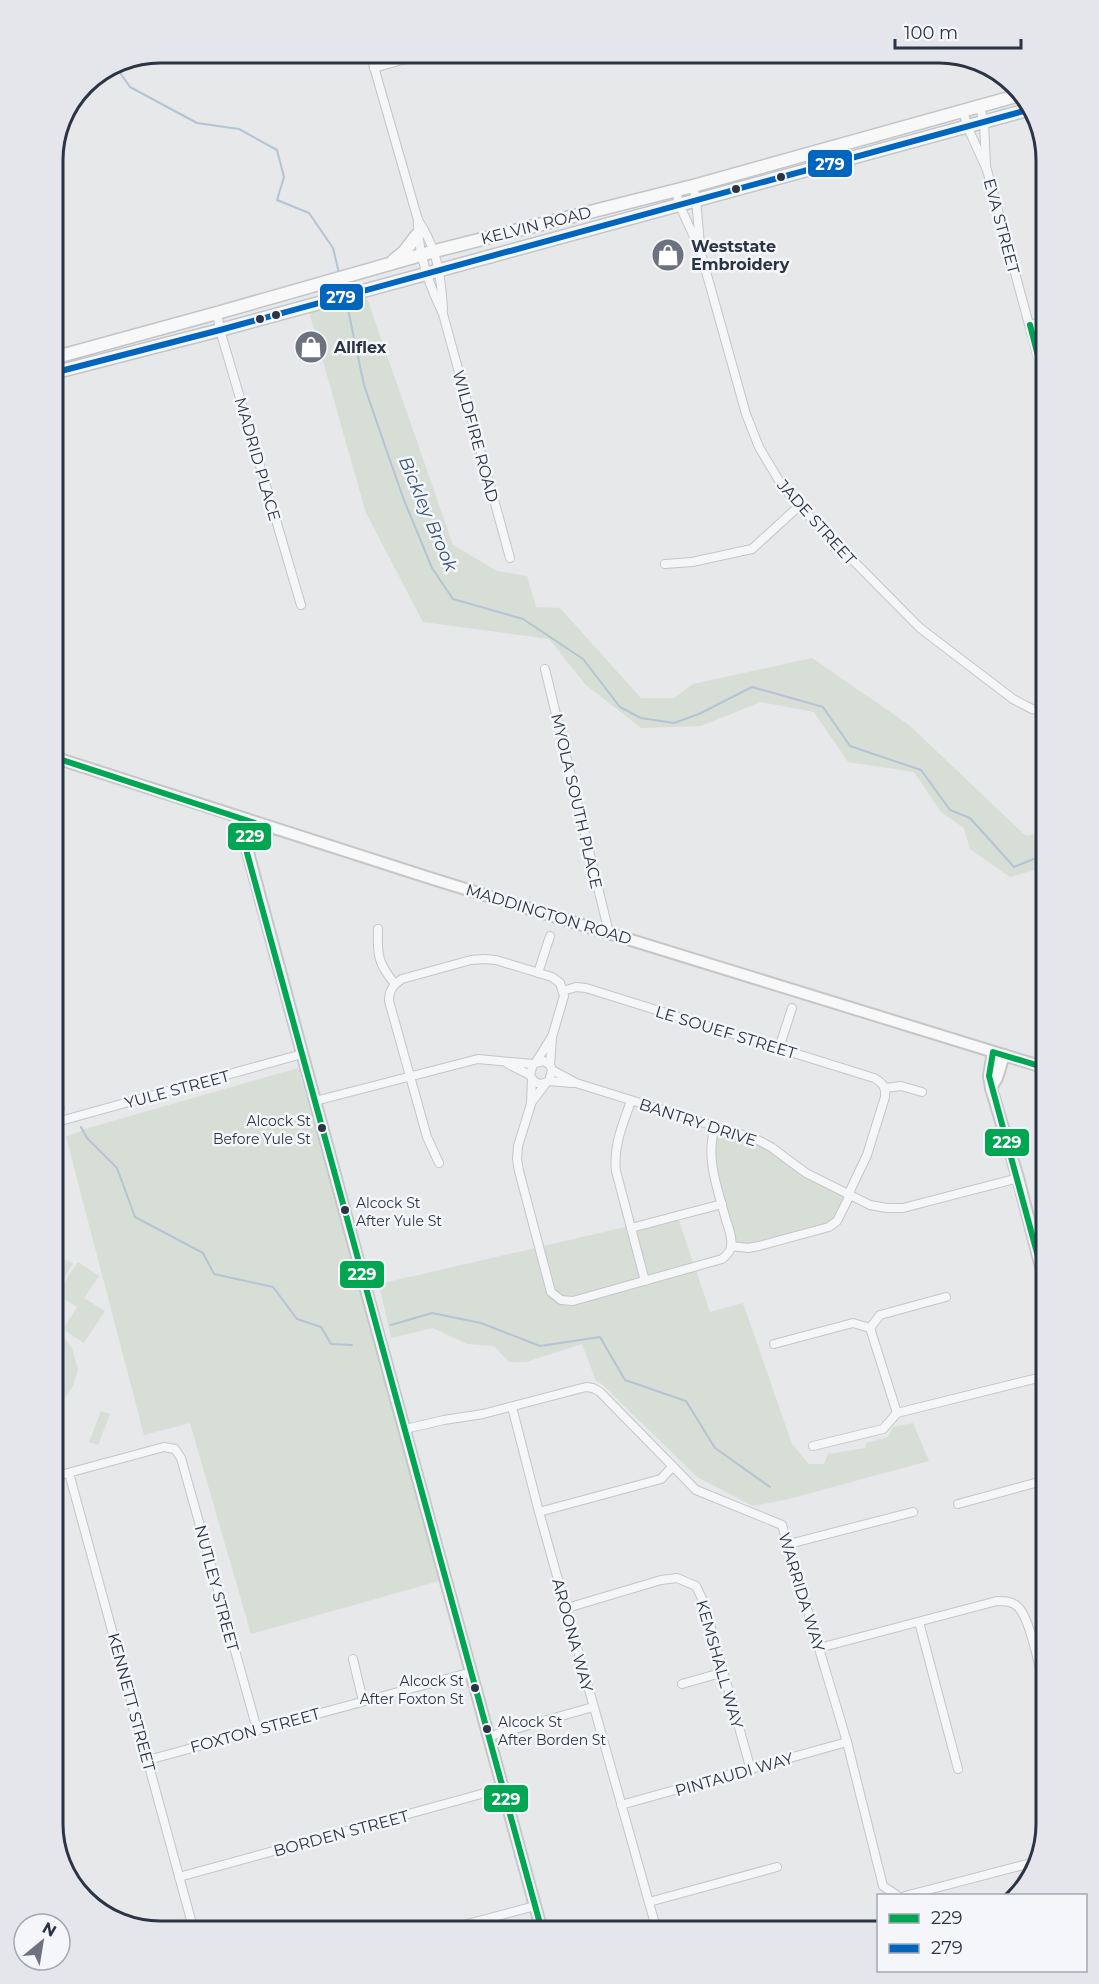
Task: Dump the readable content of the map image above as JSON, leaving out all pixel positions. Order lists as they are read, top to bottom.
{
  "streets": {
    "main road": ["KELVIN ROAD", "MADDINGTON ROAD"],
    "street": [
      "EVA STREET",
      "WILDFIRE ROAD",
      "MADRID PLACE",
      "JADE STREET",
      "MYOLA SOUTH PLACE",
      "LE SOUEF STREET",
      "YULE STREET",
      "BANTRY DRIVE",
      "NUTLEY STREET",
      "WARRIDA WAY",
      "AROONA WAY",
      "KEMSHALL WAY",
      "KENNETT STREET",
      "FOXTON STREET",
      "PINTAUDI WAY",
      "BORDEN STREET"
    ]
  },
  "crossings": [
    ["KELVIN ROAD", "EVA STREET"],
    ["KELVIN ROAD", "WILDFIRE ROAD"],
    ["KELVIN ROAD", "MADRID PLACE"],
    ["KELVIN ROAD", "JADE STREET"],
    ["MYOLA SOUTH PLACE", "MADDINGTON ROAD"],
    ["NUTLEY STREET", "KENNETT STREET"],
    ["NUTLEY STREET", "FOXTON STREET"],
    ["WARRIDA WAY", "AROONA WAY"],
    ["WARRIDA WAY", "PINTAUDI WAY"],
    ["AROONA WAY", "KEMSHALL WAY"],
    ["AROONA WAY", "PINTAUDI WAY"],
    ["KEMSHALL WAY", "PINTAUDI WAY"],
    ["KENNETT STREET", "FOXTON STREET"],
    ["KENNETT STREET", "BORDEN STREET"]
  ],
  "water": ["Bickley Brook"],
  "places": {
    "shop": ["Weststate Embroidery", "Allflex"],
    "other": [
      "Alcock St Before Yule St",
      "Alcock St After Yule St",
      "Alcock St After Foxton St",
      "Alcock St After Borden St"
    ]
  },
  "lines": ["transit line 279", "transit line 229"],
  "legend": ["229", "279"],
  "scale_bar": "100 m",
  "north": "top right"
}
